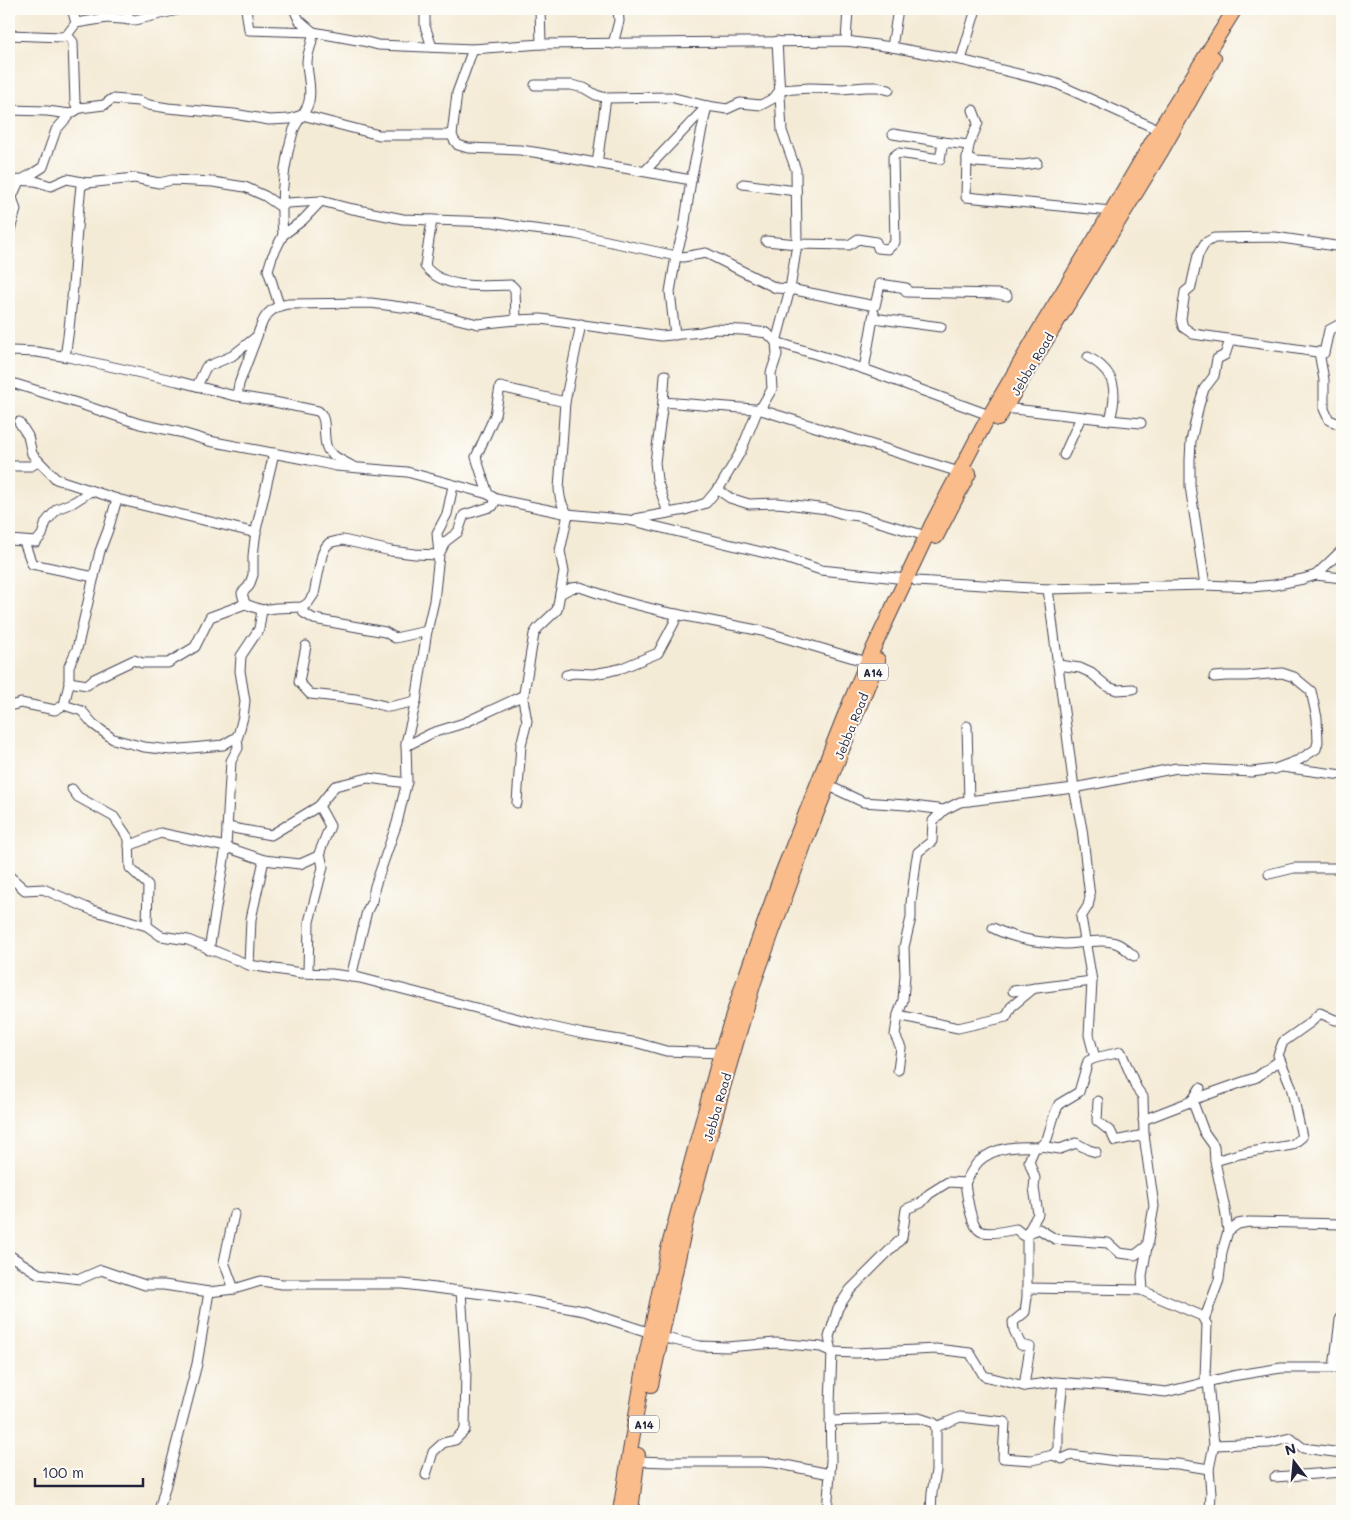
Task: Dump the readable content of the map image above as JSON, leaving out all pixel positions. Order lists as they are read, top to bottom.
{
  "streets": {
    "highway": ["Jebba Road", "A14"]
  },
  "scale_bar": "100 m",
  "north": "top"
}
